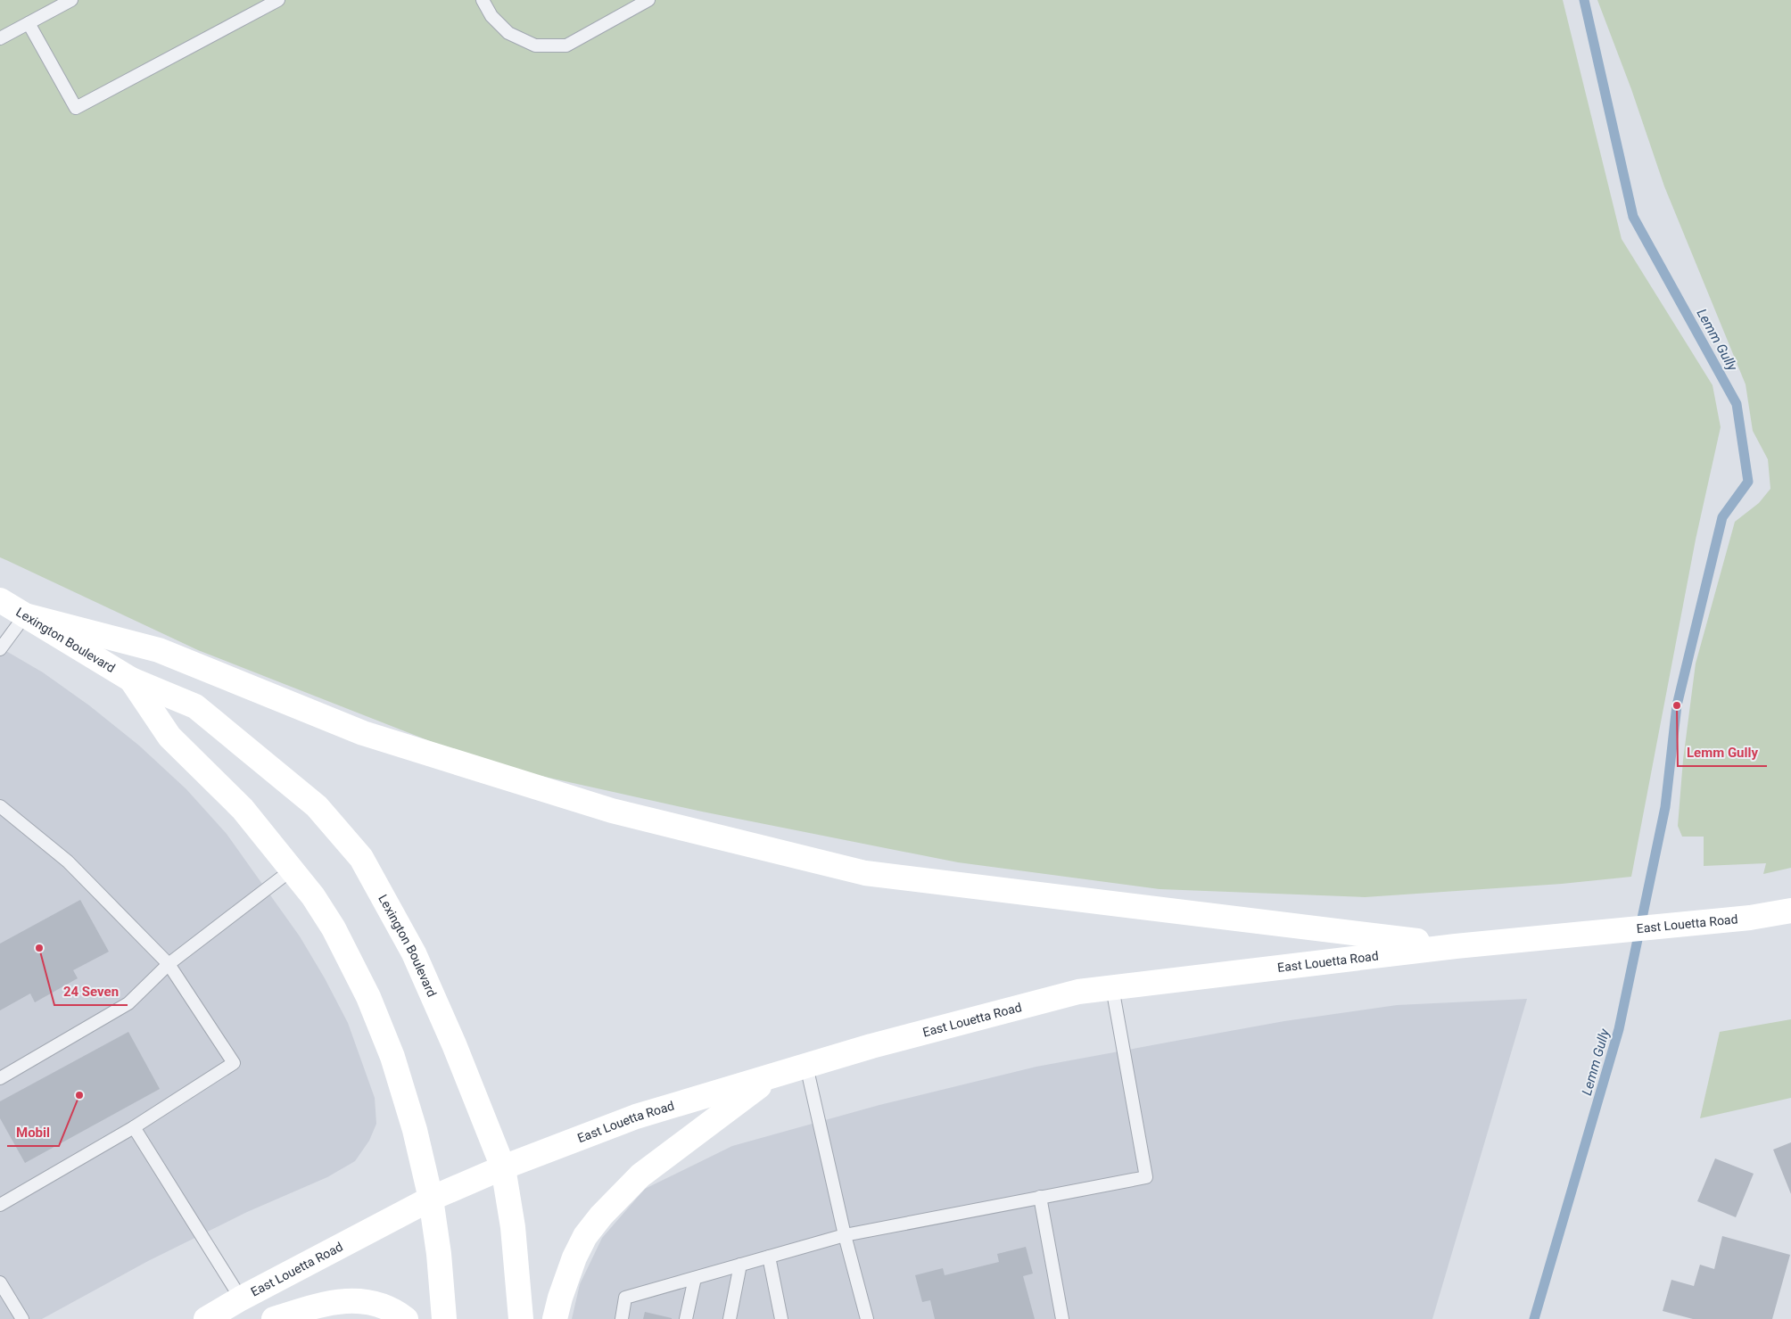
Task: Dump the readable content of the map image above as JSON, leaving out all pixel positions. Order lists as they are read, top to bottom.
{
  "streets": {
    "main road": ["Lexington Boulevard", "East Louetta Road"]
  },
  "crossings": [
    ["Lexington Boulevard", "East Louetta Road"]
  ],
  "water": ["Lemm Gully"],
  "places": ["Lemm Gully", "24 Seven", "Mobil"]
}
